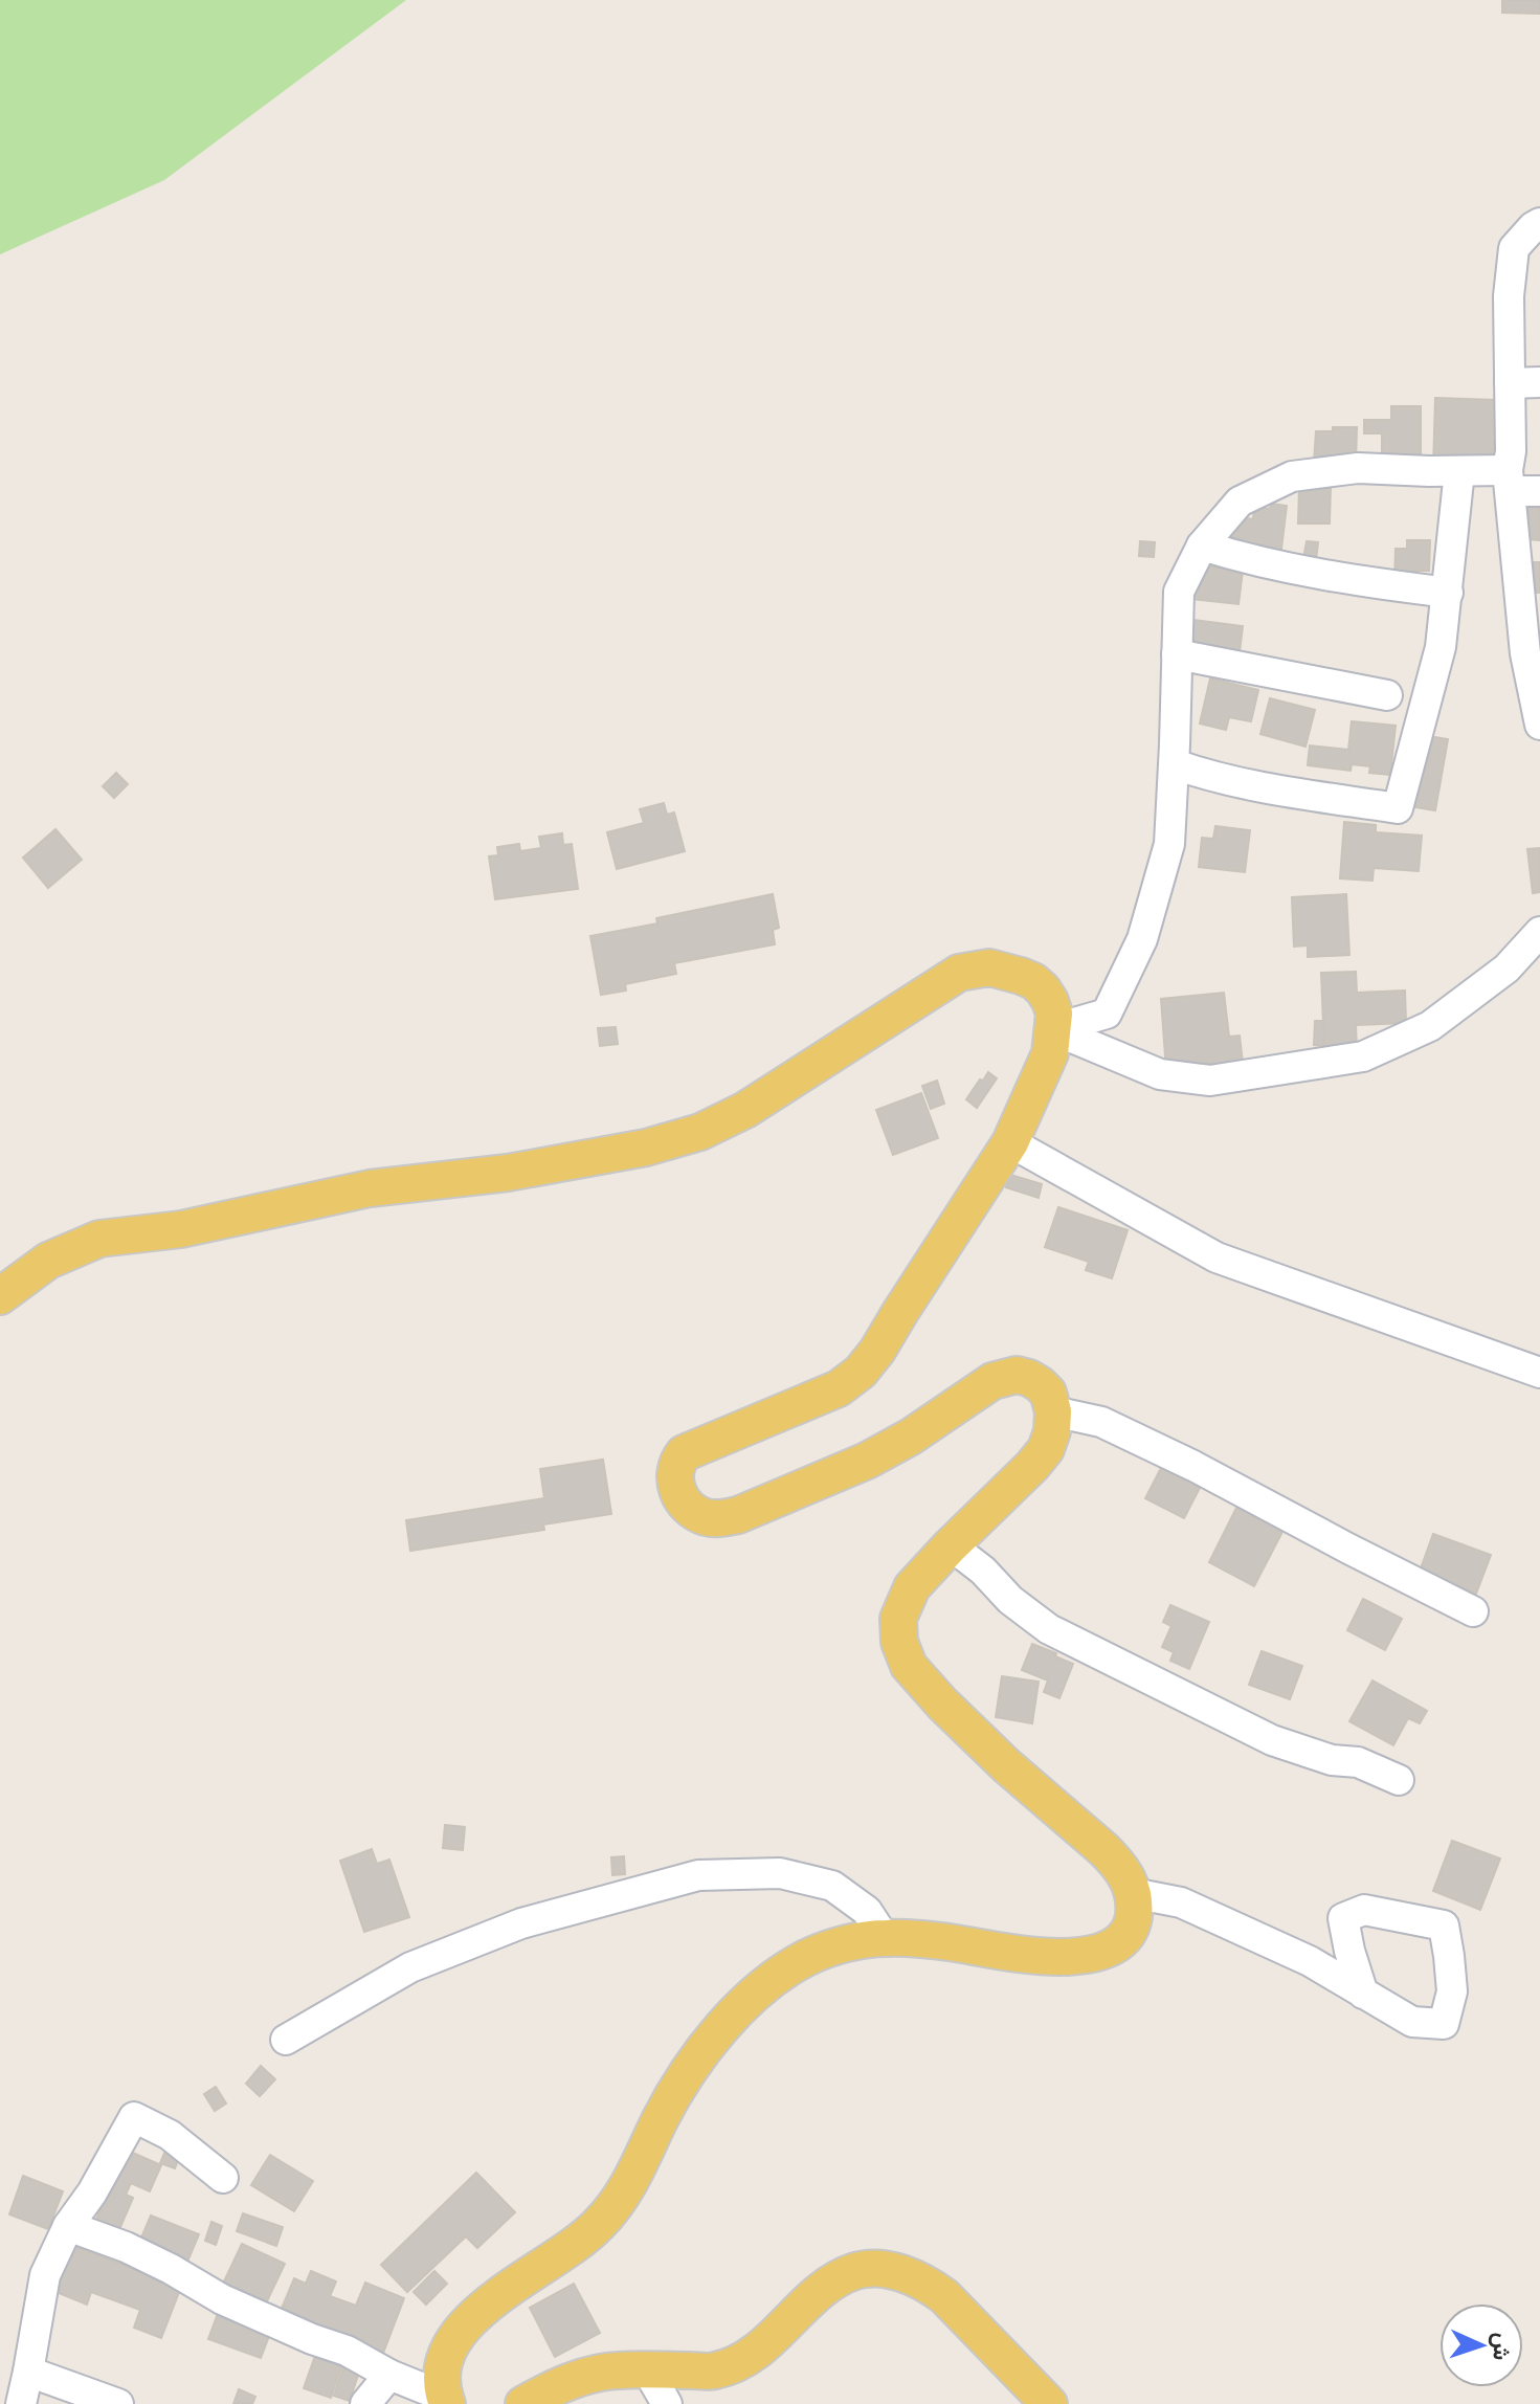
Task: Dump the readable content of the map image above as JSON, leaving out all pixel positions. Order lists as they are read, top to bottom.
{
  "north": "right"
}
